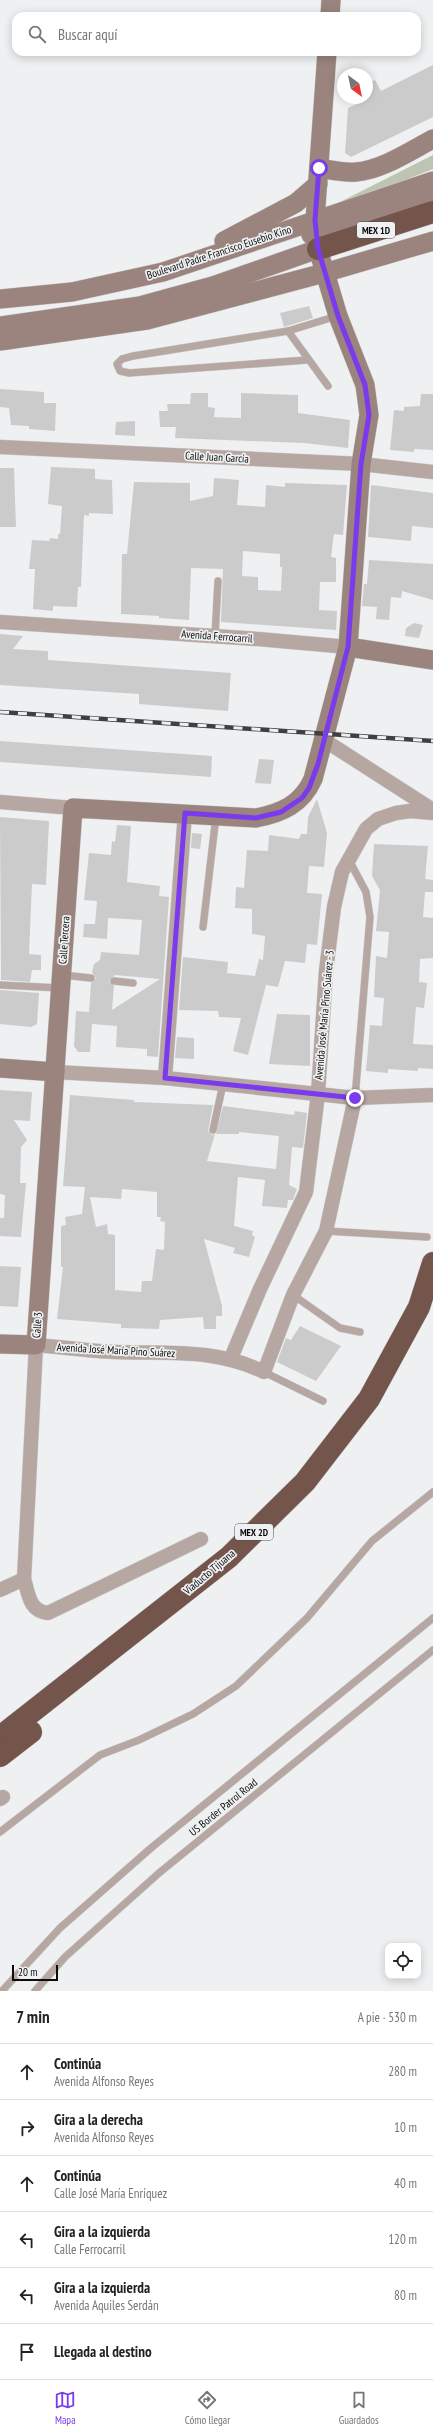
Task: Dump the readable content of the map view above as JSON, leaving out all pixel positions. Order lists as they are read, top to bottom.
{
  "streets": {
    "highway": ["MEX 1D", "MEX 2D", "Viaducto Tijuana"],
    "main road": [
      "Boulevard Padre Francisco Eusebio Kino",
      "Avenida Ferrocarril",
      "Calle Tercera",
      "Calle 3",
      "Avenida José María Pino Suárez"
    ],
    "street": ["Calle Juan García", "Avenida José María Pino Suárez - 3"],
    "lane": ["US Border Patrol Road"]
  },
  "crossings": [
    ["MEX 1D", "Boulevard Padre Francisco Eusebio Kino"],
    ["Calle Tercera", "Calle 3"],
    ["Avenida José María Pino Suárez - 3", "Avenida José María Pino Suárez"],
    ["Calle 3", "Avenida José María Pino Suárez"]
  ],
  "scale_bar": "20 m",
  "north": "bottom right",
  "page": {
    "search": "Buscar aquí",
    "scale": "20 m",
    "heading": ["7 min", "A pie · 530 m"],
    "list": [
      ["Continúa", "Avenida Alfonso Reyes", "280 m"],
      ["Gira a la derecha", "Avenida Alfonso Reyes", "10 m"],
      ["Continúa", "Calle José María Enríquez", "40 m"],
      ["Gira a la izquierda", "Calle Ferrocarril", "120 m"],
      ["Gira a la izquierda", "Avenida Aquiles Serdán", "80 m"],
      "Llegada al destino"
    ],
    "nav": ["Mapa", "Cómo llegar", "Guardados"]
  }
}
